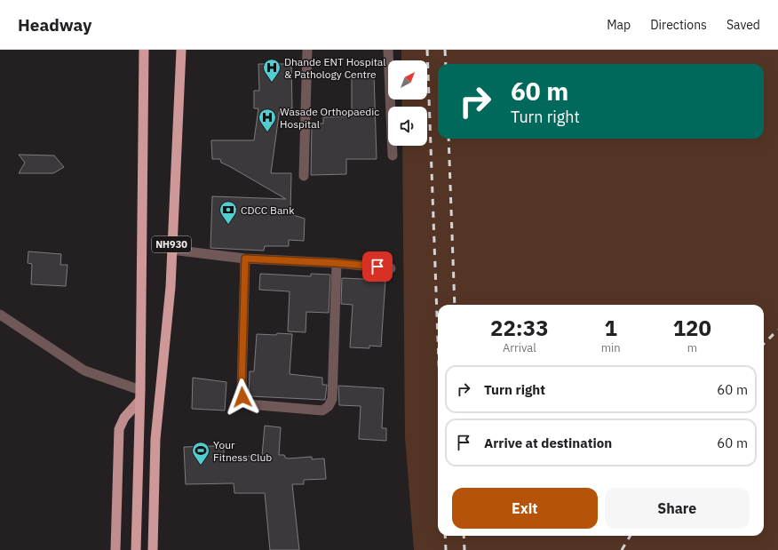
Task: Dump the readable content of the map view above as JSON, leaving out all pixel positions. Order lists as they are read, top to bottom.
{
  "streets": {
    "highway": ["NH930"]
  },
  "places": {
    "hospital": ["Dhande ENT Hospital & Pathology Centre", "Wasade Orthopaedic Hospital"],
    "bank": ["CDCC Bank"],
    "sports": ["Your Fitness Club"]
  },
  "north": "top right",
  "page": {
    "header": "Headway",
    "nav": ["Map", "Directions", "Saved"],
    "turn": ["60 m", "Turn right"],
    "eta": [
      "22:33",
      "Arrival",
      "1",
      "min",
      "120",
      "m"
    ],
    "list": [
      {
        "name": "Turn right",
        "value": "60 m"
      },
      {
        "name": "Arrive at destination",
        "value": "60 m"
      }
    ],
    "buttons": ["Exit", "Share"]
  }
}
